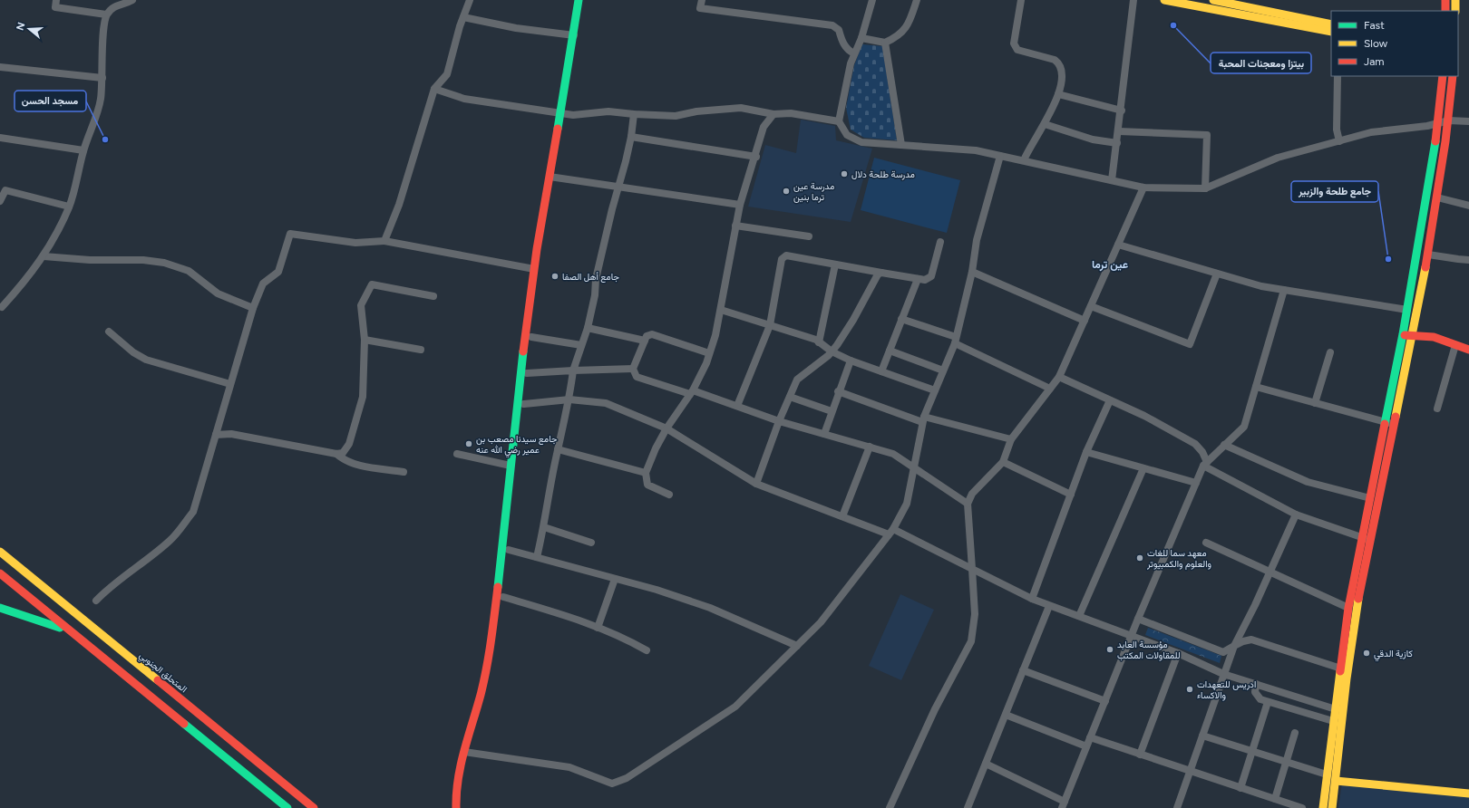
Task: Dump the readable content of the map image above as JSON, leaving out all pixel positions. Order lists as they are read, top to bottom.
{
  "streets": {
    "main road": ["المتحلق الجنوبي"]
  },
  "districts": ["عين ترما"],
  "places": [
    "بيتزا ومعجنات المحبة",
    "مسجد الحسن",
    "مدرسة طلحة دلال",
    "مدرسة عين ترما بنين",
    "جامع طلحة والزبير",
    "جامع أهل الصفا",
    "جامع سيدنا مصعب بن عمير رضي الله عنه",
    "معهد سما للغات والعلوم والكمبيوتر",
    "مؤسسة العابد للمقاولات المكتب",
    "كازية الدقي",
    "ادريس للتعهدات والاكساء"
  ],
  "legend": ["Fast", "Slow", "Jam"],
  "north": "left"
}
